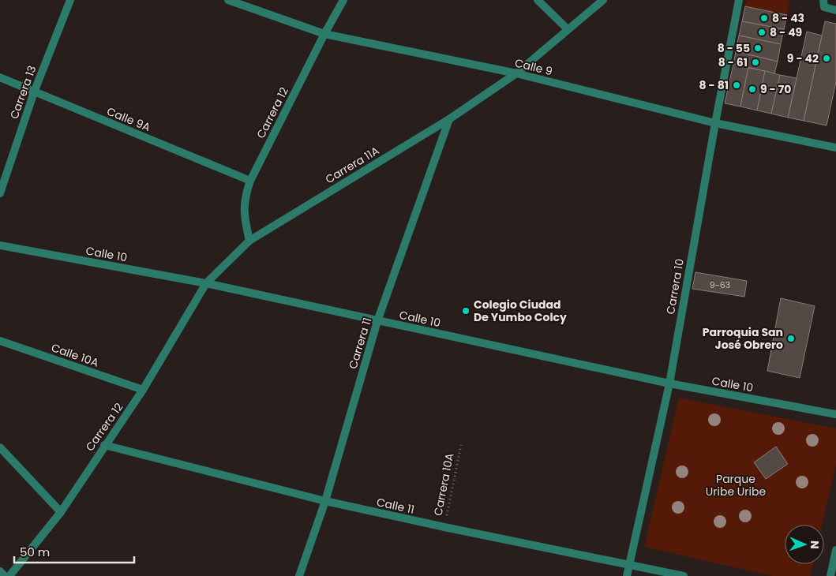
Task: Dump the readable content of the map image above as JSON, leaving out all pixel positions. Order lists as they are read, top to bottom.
{
  "streets": {
    "street": [
      "Calle 9",
      "Carrera 13",
      "Carrera 12",
      "Calle 9A",
      "Carrera 11A",
      "Calle 10",
      "Carrera 10",
      "Carrera 11",
      "Calle 10A",
      "Calle 11"
    ],
    "path": ["Carrera 10A"]
  },
  "crossings": [
    ["Calle 9", "Carrera 12"],
    ["Calle 9", "Carrera 11A"],
    ["Calle 9", "Carrera 10"],
    ["Carrera 13", "Calle 9A"],
    ["Carrera 12", "Calle 9A"],
    ["Carrera 12", "Carrera 11A"],
    ["Carrera 12", "Calle 10"],
    ["Carrera 12", "Calle 10A"],
    ["Carrera 12", "Calle 11"],
    ["Carrera 11A", "Calle 10"],
    ["Carrera 11A", "Carrera 11"],
    ["Calle 10", "Carrera 10"],
    ["Calle 10", "Carrera 11"],
    ["Carrera 10", "Calle 11"],
    ["Carrera 11", "Calle 11"],
    ["Carrera 10A", "Calle 11"]
  ],
  "parks": ["Parque Uribe Uribe"],
  "places": [
    "8 - 43",
    "8 - 49",
    "8 - 55",
    "9 - 42",
    "8 - 61",
    "8 - 81",
    "9 - 70",
    "Colegio Ciudad De Yumbo Colcy",
    "Parroquia San José Obrero"
  ],
  "house_numbers": ["9-63"],
  "scale_bar": "50 m",
  "north": "right"
}
